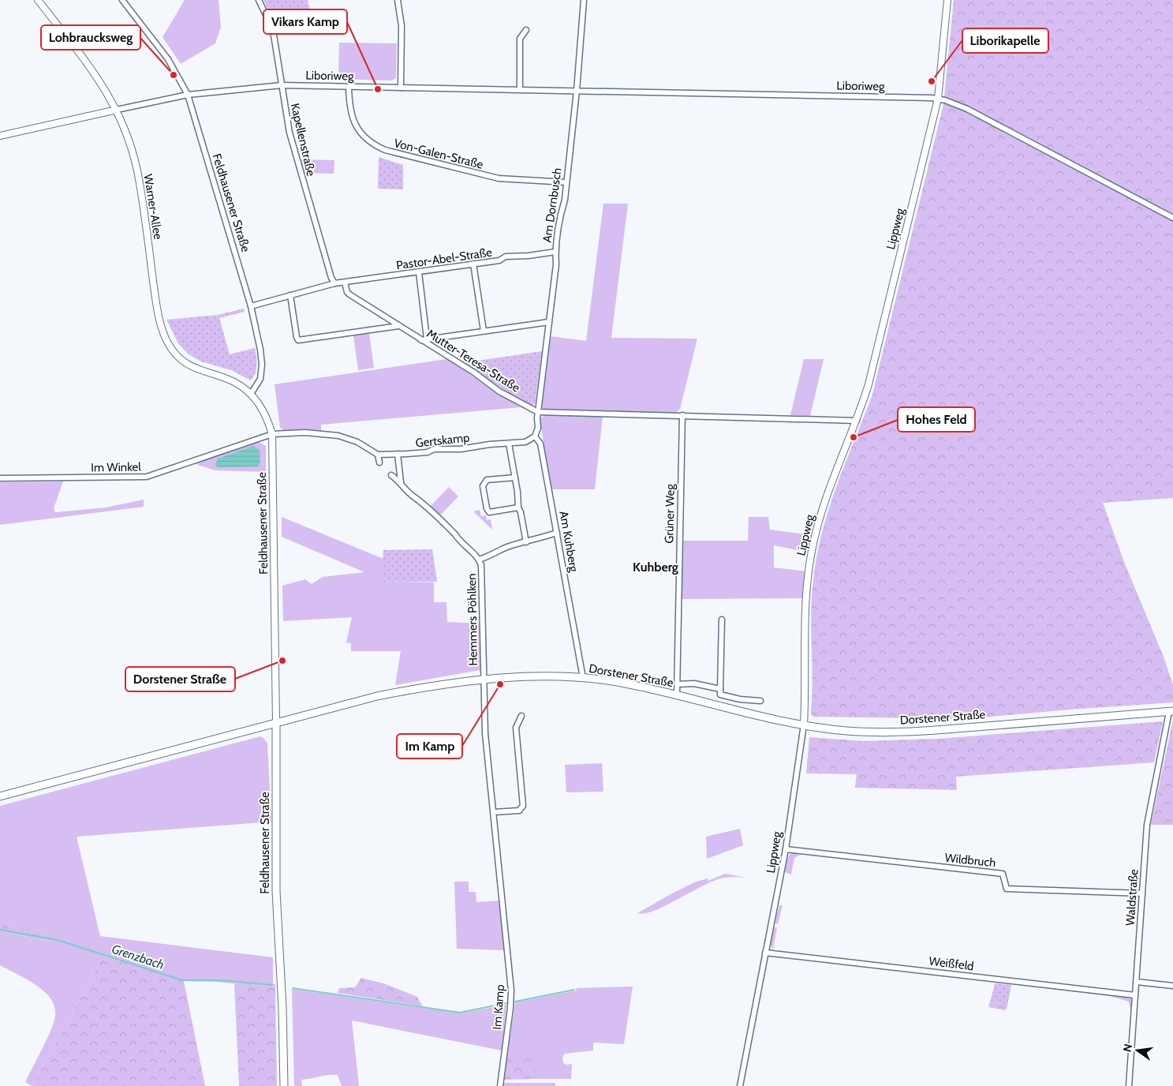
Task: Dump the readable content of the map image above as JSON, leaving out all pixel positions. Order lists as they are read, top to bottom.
{
  "streets": {
    "main road": ["Feldhausener Straße", "Dorstener Straße"],
    "street": [
      "Liboriweg",
      "Kapellenstraße",
      "Von-Galen-Straße",
      "Am Dornbusch",
      "Warner-Allee",
      "Lippweg",
      "Pastor-Abel-Straße",
      "Mutter-Teresa-Straße",
      "Gertskamp",
      "Im Winkel",
      "Grüner Weg",
      "Am Kuhberg",
      "Hemmers Pöhlken",
      "Wildbruch",
      "Waldstraße",
      "Weißfeld",
      "Im Kamp"
    ]
  },
  "crossings": [
    ["Liboriweg", "Kapellenstraße"],
    ["Liboriweg", "Von-Galen-Straße"],
    ["Liboriweg", "Feldhausener Straße"],
    ["Liboriweg", "Am Dornbusch"],
    ["Liboriweg", "Warner-Allee"],
    ["Liboriweg", "Lippweg"],
    ["Kapellenstraße", "Pastor-Abel-Straße"],
    ["Von-Galen-Straße", "Am Dornbusch"],
    ["Feldhausener Straße", "Warner-Allee"],
    ["Feldhausener Straße", "Im Winkel"],
    ["Feldhausener Straße", "Dorstener Straße"],
    ["Am Dornbusch", "Pastor-Abel-Straße"],
    ["Am Dornbusch", "Mutter-Teresa-Straße"],
    ["Lippweg", "Dorstener Straße"],
    ["Lippweg", "Wildbruch"],
    ["Lippweg", "Weißfeld"],
    ["Pastor-Abel-Straße", "Mutter-Teresa-Straße"],
    ["Gertskamp", "Am Kuhberg"],
    ["Grüner Weg", "Dorstener Straße"],
    ["Am Kuhberg", "Hemmers Pöhlken"],
    ["Am Kuhberg", "Dorstener Straße"],
    ["Hemmers Pöhlken", "Dorstener Straße"],
    ["Hemmers Pöhlken", "Im Kamp"],
    ["Dorstener Straße", "Waldstraße"],
    ["Dorstener Straße", "Im Kamp"],
    ["Wildbruch", "Waldstraße"],
    ["Waldstraße", "Weißfeld"]
  ],
  "districts": ["Kuhberg"],
  "water": ["Grenzbach"],
  "places": [
    "Lohbraucksweg",
    "Liborikapelle",
    "Vikars Kamp",
    "Hohes Feld",
    "Dorstener Straße",
    "Im Kamp"
  ],
  "north": "left"
}
